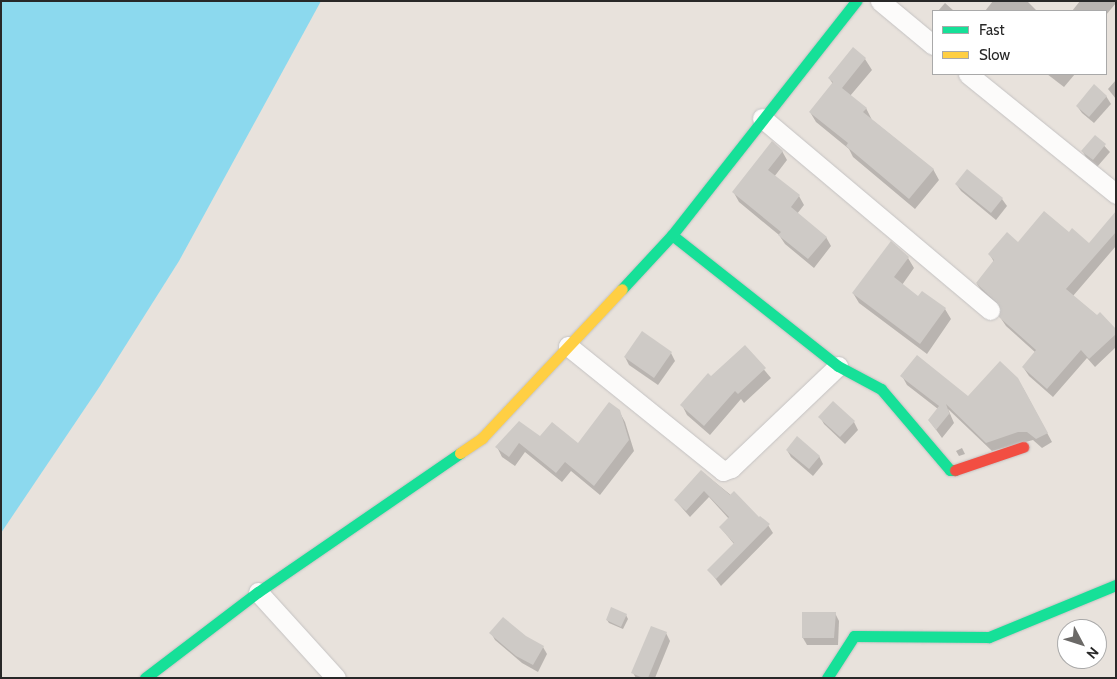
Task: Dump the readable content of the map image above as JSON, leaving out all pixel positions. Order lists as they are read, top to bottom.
{
  "legend": ["Fast", "Slow"],
  "north": "bottom right"
}
